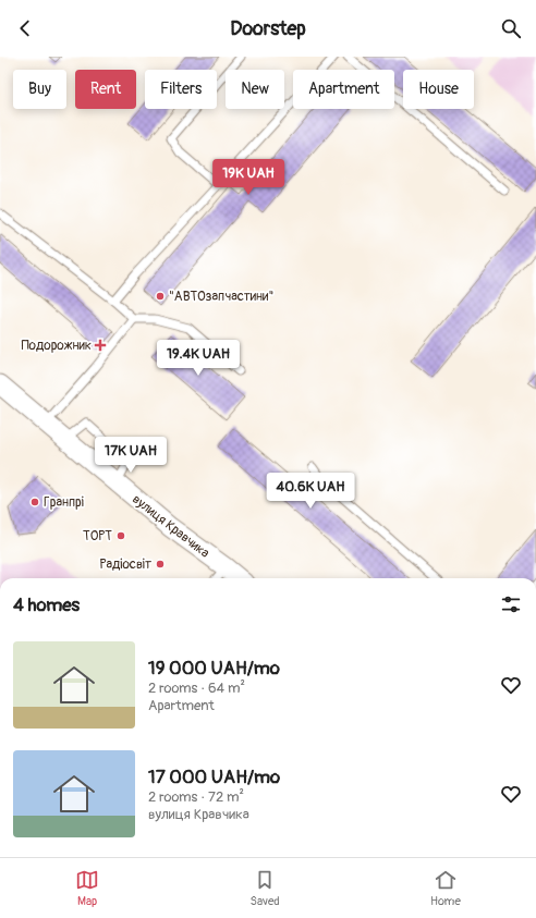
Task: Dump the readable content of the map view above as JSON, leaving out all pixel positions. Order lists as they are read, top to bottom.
{
  "streets": {
    "street": ["вулиця Кравчика"]
  },
  "places": {
    "other": [
      "\"АВТОзапчастини\"",
      "Гранпрі",
      "ТОРТ",
      "Радіосвіт"
    ],
    "health": ["Подорожник"]
  },
  "page": {
    "header": "Doorstep",
    "chip": [
      "Buy",
      "Rent",
      "Filters",
      "New",
      "Apartment",
      "House"
    ],
    "price": [
      "19K UAH",
      "19.4K UAH",
      "17K UAH",
      "40.6K UAH"
    ],
    "heading": "4 homes",
    "list": [
      {
        "name": "19 000 UAH/mo",
        "note": "2 rooms · 64 m² · Apartment"
      },
      {
        "name": "17 000 UAH/mo",
        "note": "2 rooms · 72 m² · вулиця Кравчика"
      }
    ],
    "tabs": ["Map", "Saved", "Home"]
  }
}
